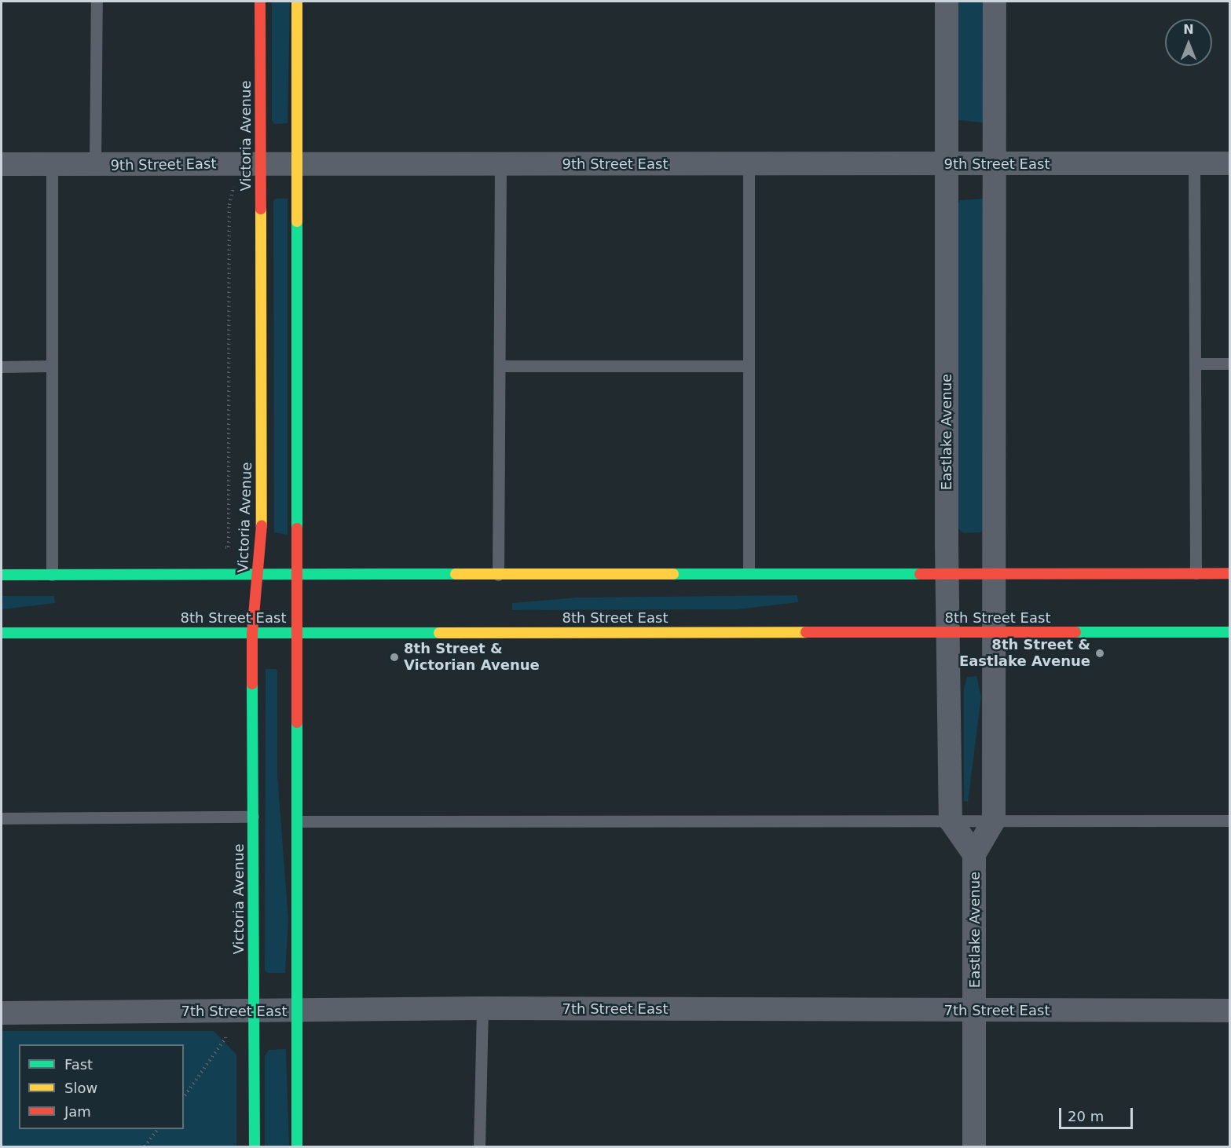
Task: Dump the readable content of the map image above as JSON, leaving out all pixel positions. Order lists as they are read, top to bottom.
{
  "streets": {
    "main road": ["Victoria Avenue", "8th Street East"],
    "street": ["9th Street East", "Eastlake Avenue", "7th Street East"]
  },
  "crossings": [
    ["Victoria Avenue", "9th Street East"],
    ["Victoria Avenue", "8th Street East"],
    ["Victoria Avenue", "7th Street East"],
    ["9th Street East", "Eastlake Avenue"],
    ["Eastlake Avenue", "8th Street East"],
    ["Eastlake Avenue", "7th Street East"]
  ],
  "places": ["8th Street & Eastlake Avenue", "8th Street & Victorian Avenue"],
  "legend": ["Fast", "Slow", "Jam"],
  "scale_bar": "20 m",
  "north": "top"
}
